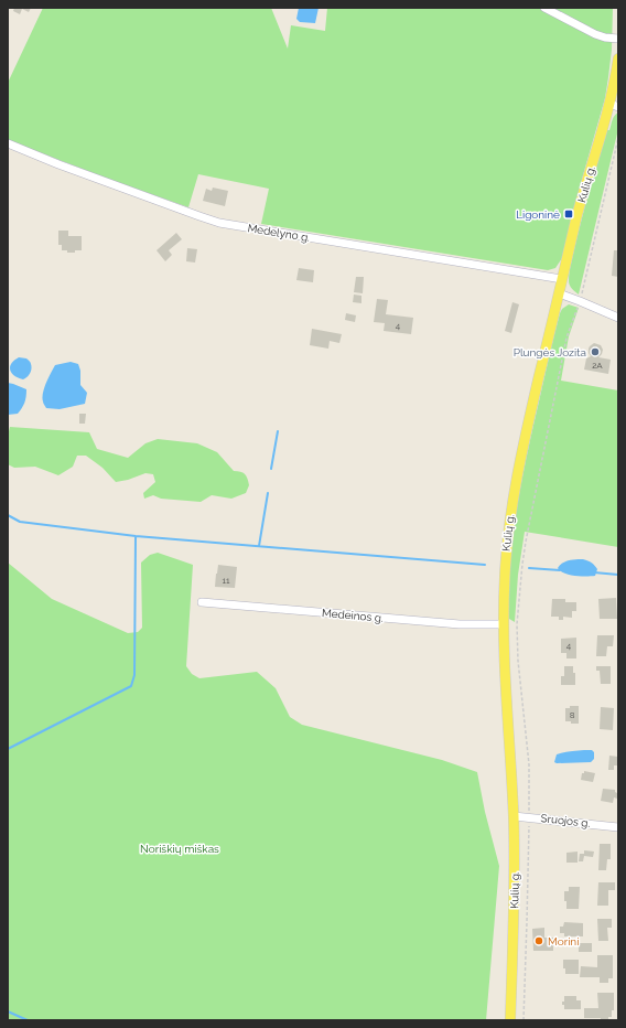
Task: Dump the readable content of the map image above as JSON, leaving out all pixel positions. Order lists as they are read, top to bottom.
{
  "streets": {
    "main road": ["Kulių g."],
    "street": ["Medelyno g.", "Medeinos g.", "Sruojos g."]
  },
  "crossings": [
    ["Kulių g.", "Medelyno g."],
    ["Kulių g.", "Medeinos g."],
    ["Kulių g.", "Sruojos g."]
  ],
  "parks": ["Noriškių miškas"],
  "places": {
    "transit": ["Ligoninė"],
    "other": ["Plungės Jozita", "Morini"]
  },
  "house_numbers": [
    "4",
    "2A",
    "11",
    "4",
    "8"
  ]
}
